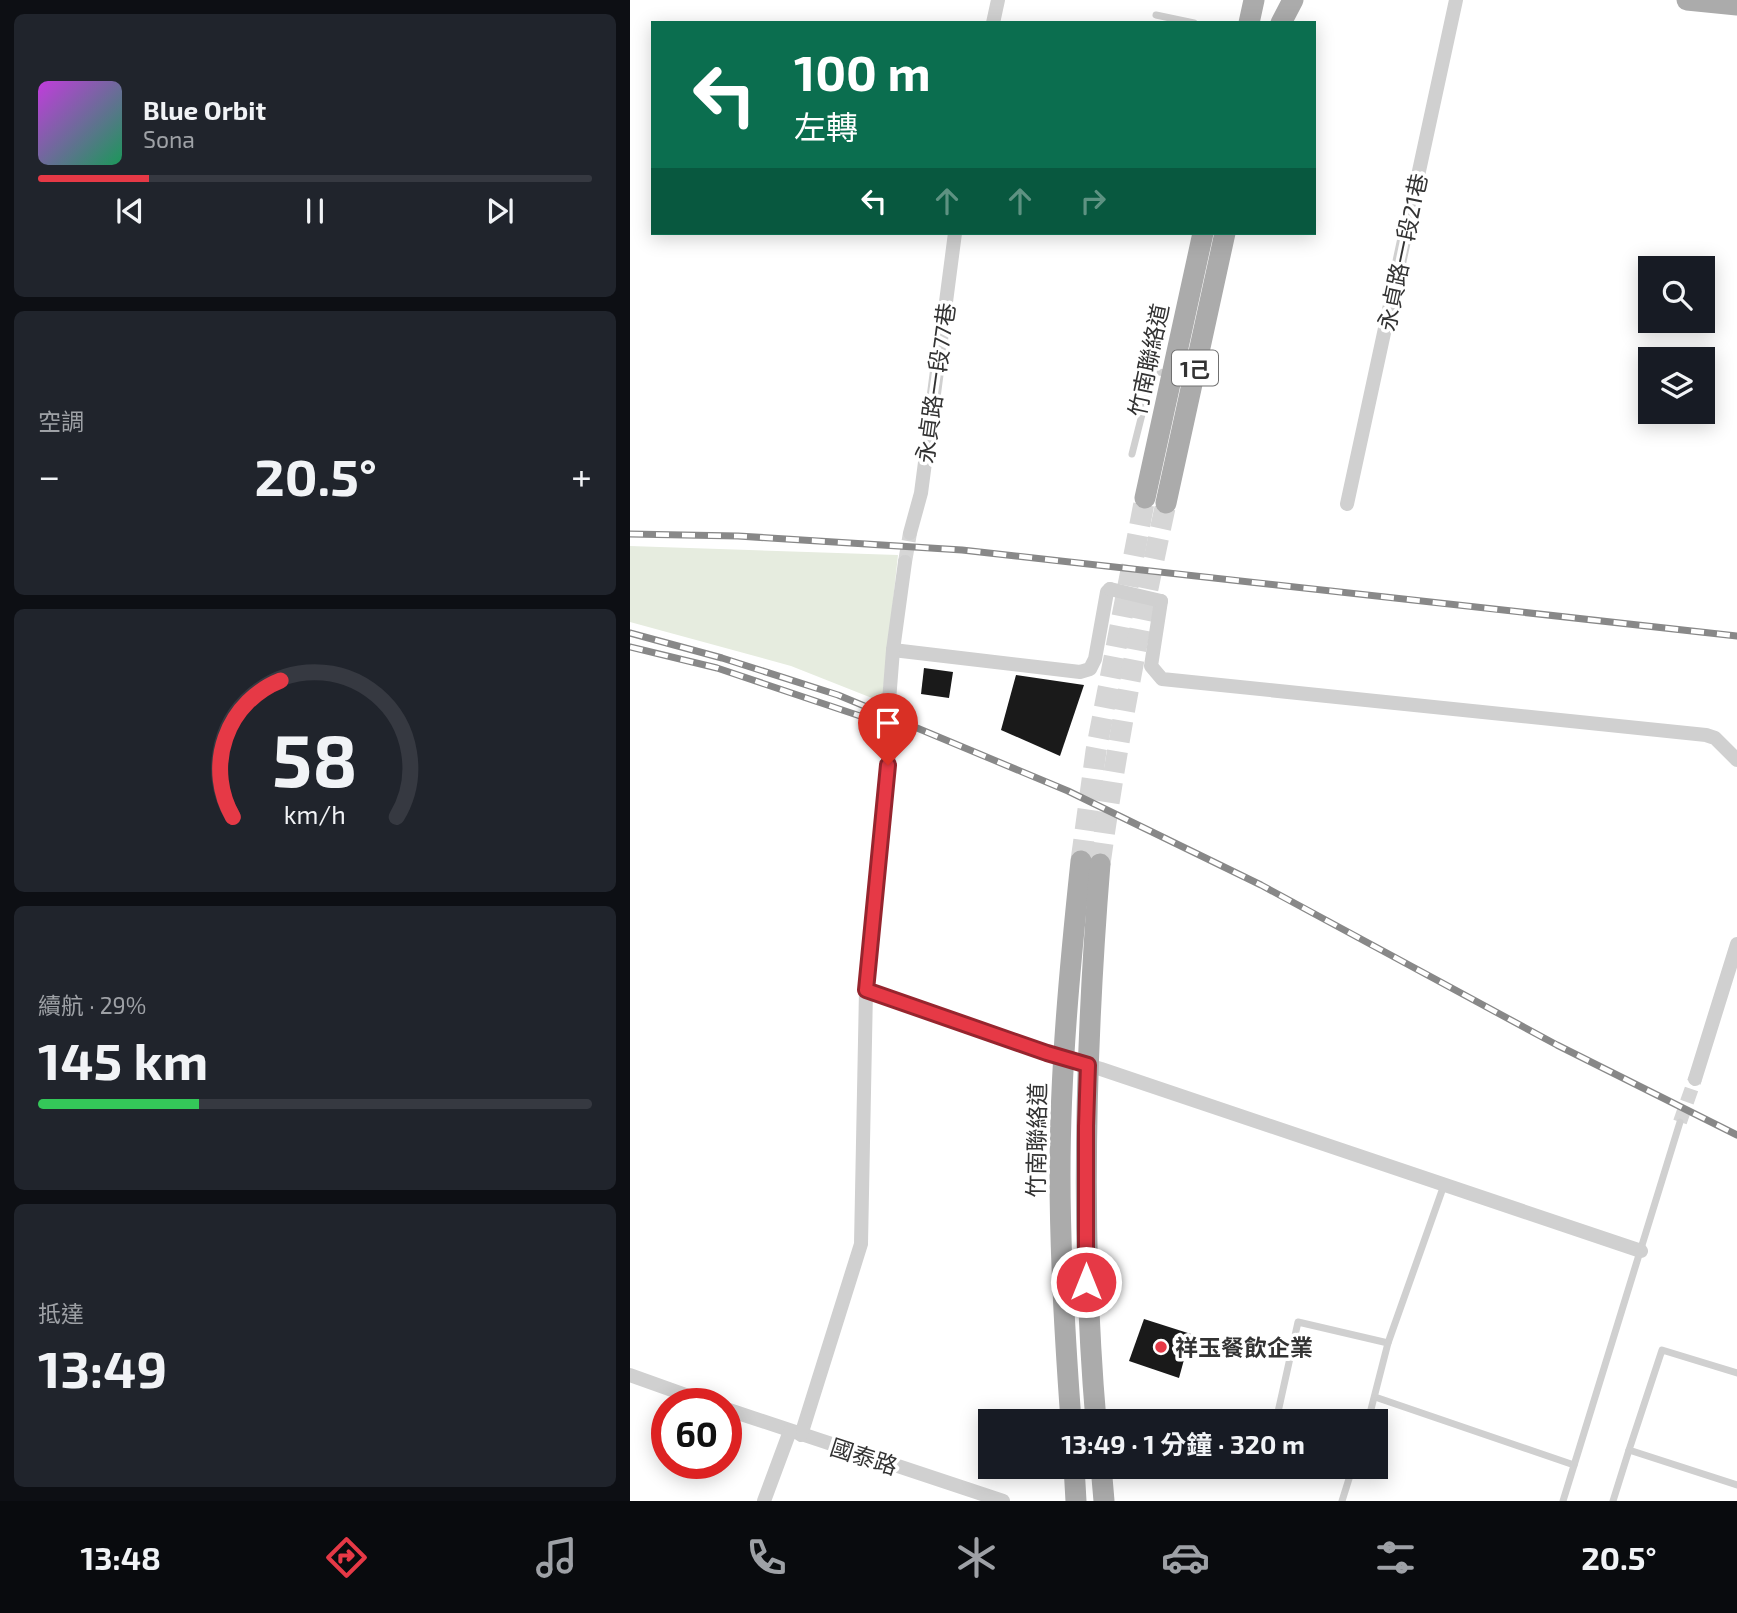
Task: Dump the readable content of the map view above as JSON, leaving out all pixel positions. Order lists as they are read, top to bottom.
{
  "streets": {
    "main road": ["竹南聯絡道", "1己"],
    "street": ["永貞路一段21巷", "永貞路一段77巷", "國泰路"]
  },
  "places": ["祥玉餐飲企業"],
  "page": {
    "turn": ["100 m", "左轉"],
    "song": ["Blue Orbit", "Sona"],
    "tile": [
      "空調",
      ["續航 · 29%", "145 km"],
      ["抵達", "13:49"]
    ],
    "heat": ["−", "20.5°", "+"],
    "limit": "60",
    "trip": "13:49 · 1 分鐘 · 320 m",
    "tabs": ["13:48", "20.5°"],
    "gauge": ["58", "km/h"]
  }
}
